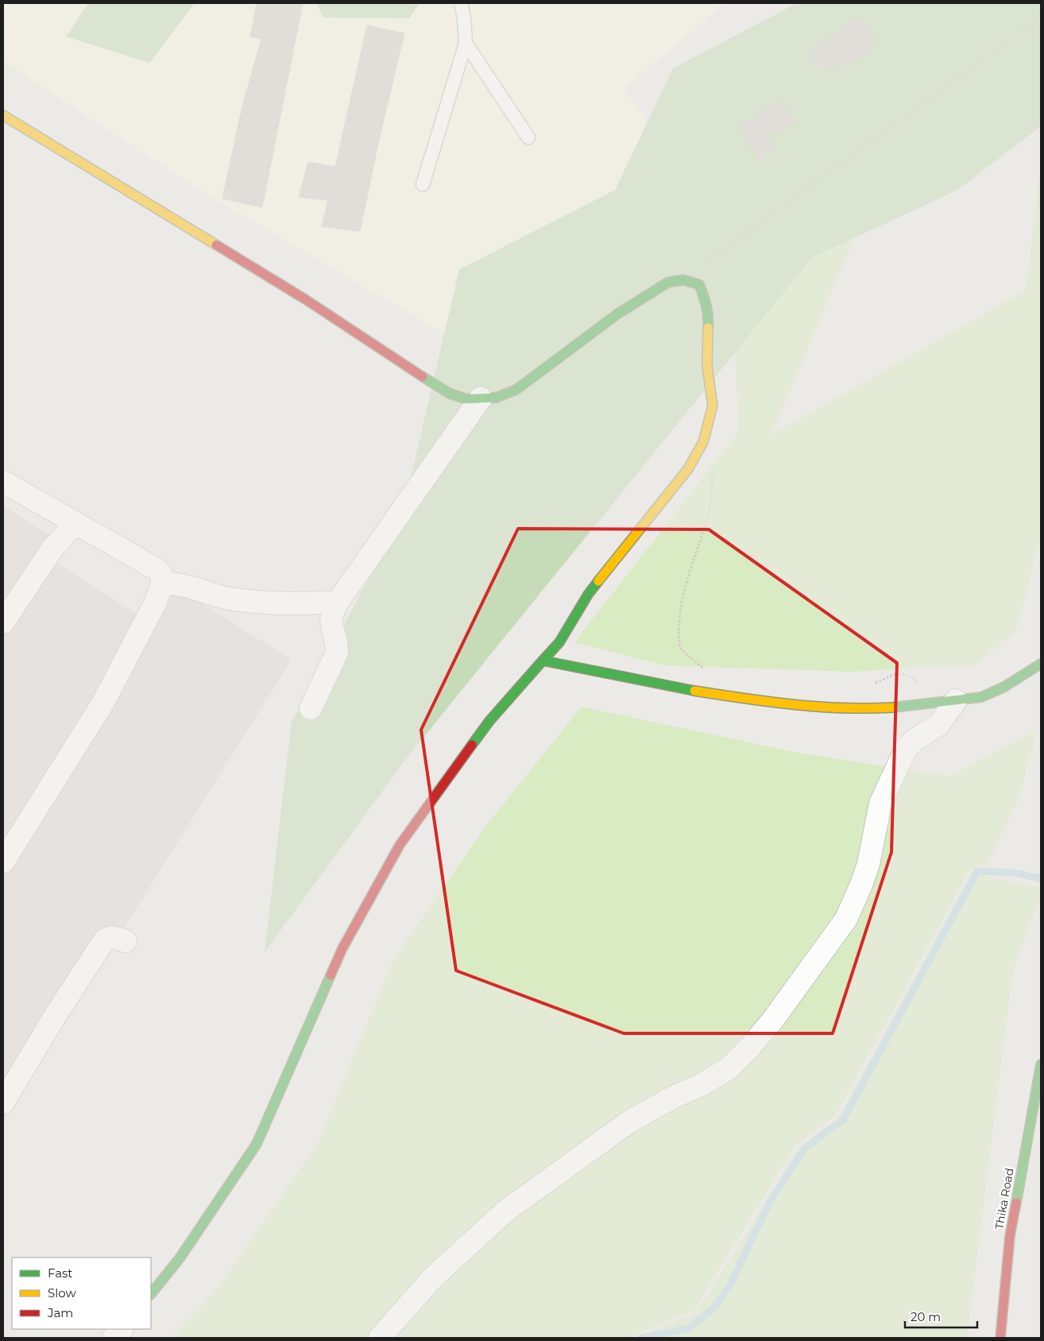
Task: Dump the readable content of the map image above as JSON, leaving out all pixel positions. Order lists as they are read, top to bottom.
{
  "streets": {
    "street": ["Thika Road"]
  },
  "legend": ["Fast", "Slow", "Jam"],
  "scale_bar": "20 m"
}
